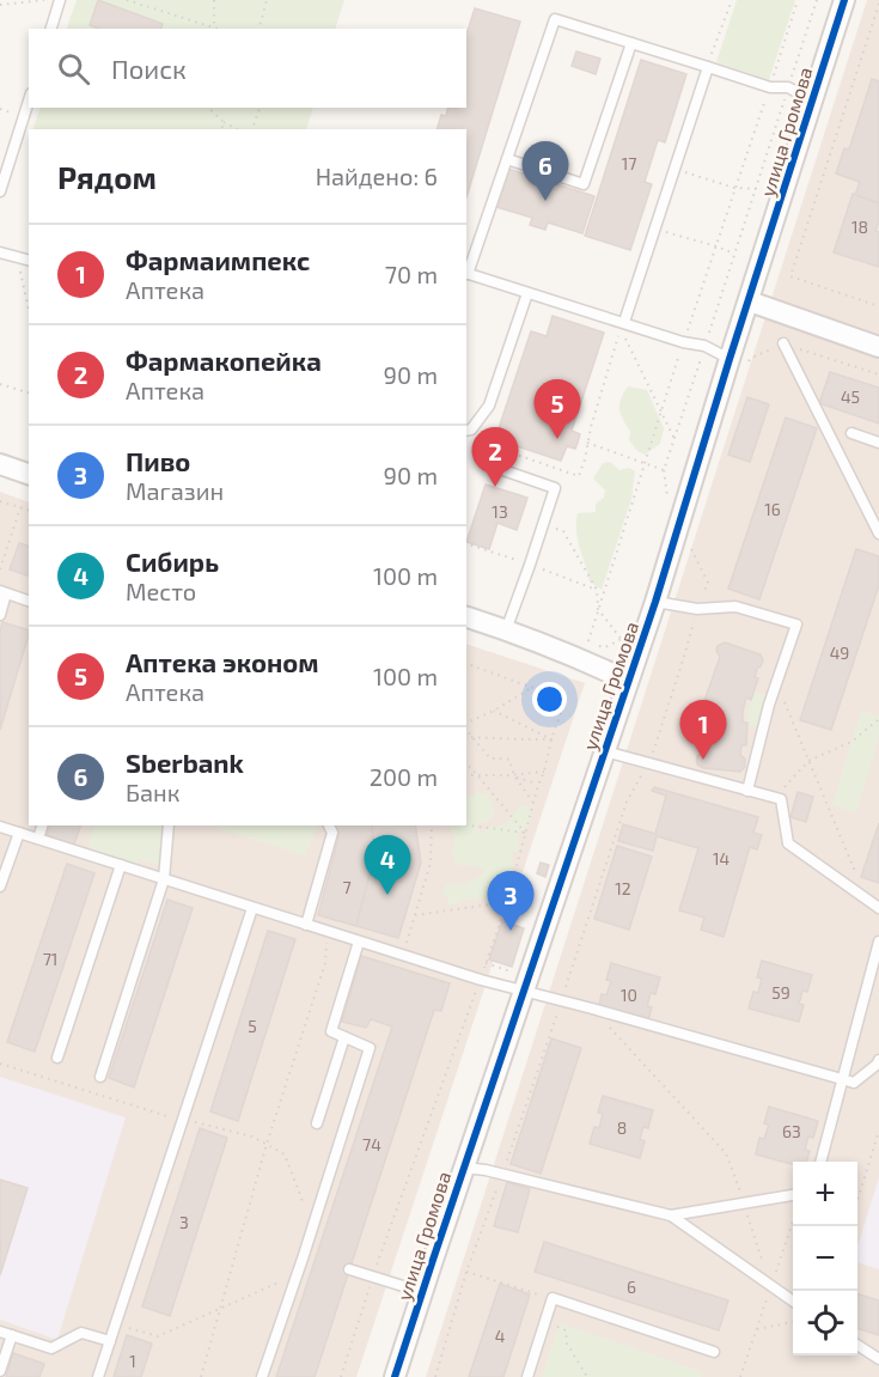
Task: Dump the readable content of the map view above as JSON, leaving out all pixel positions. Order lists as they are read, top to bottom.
{
  "streets": {
    "street": ["улица Громова"]
  },
  "house_numbers": [
    "17",
    "18",
    "45",
    "16",
    "13",
    "49",
    "14",
    "7",
    "12",
    "71",
    "59",
    "10",
    "5",
    "8",
    "63",
    "74",
    "3",
    "6",
    "4",
    "1"
  ],
  "page": {
    "search": "Поиск",
    "heading": ["Рядом", "Найдено: 6"],
    "pins": [
      "6",
      "5",
      "2",
      "1",
      "4",
      "3"
    ],
    "list": [
      {
        "mark": "1",
        "name": "Фармаимпекс",
        "note": "Аптека",
        "value": "70 m"
      },
      {
        "mark": "2",
        "name": "Фармакопейка",
        "note": "Аптека",
        "value": "90 m"
      },
      {
        "mark": "3",
        "name": "Пиво",
        "note": "Магазин",
        "value": "90 m"
      },
      {
        "mark": "4",
        "name": "Сибирь",
        "note": "Место",
        "value": "100 m"
      },
      {
        "mark": "5",
        "name": "Аптека эконом",
        "note": "Аптека",
        "value": "100 m"
      },
      {
        "mark": "6",
        "name": "Sberbank",
        "note": "Банк",
        "value": "200 m"
      }
    ],
    "map_buttons": ["+", "−"]
  }
}
